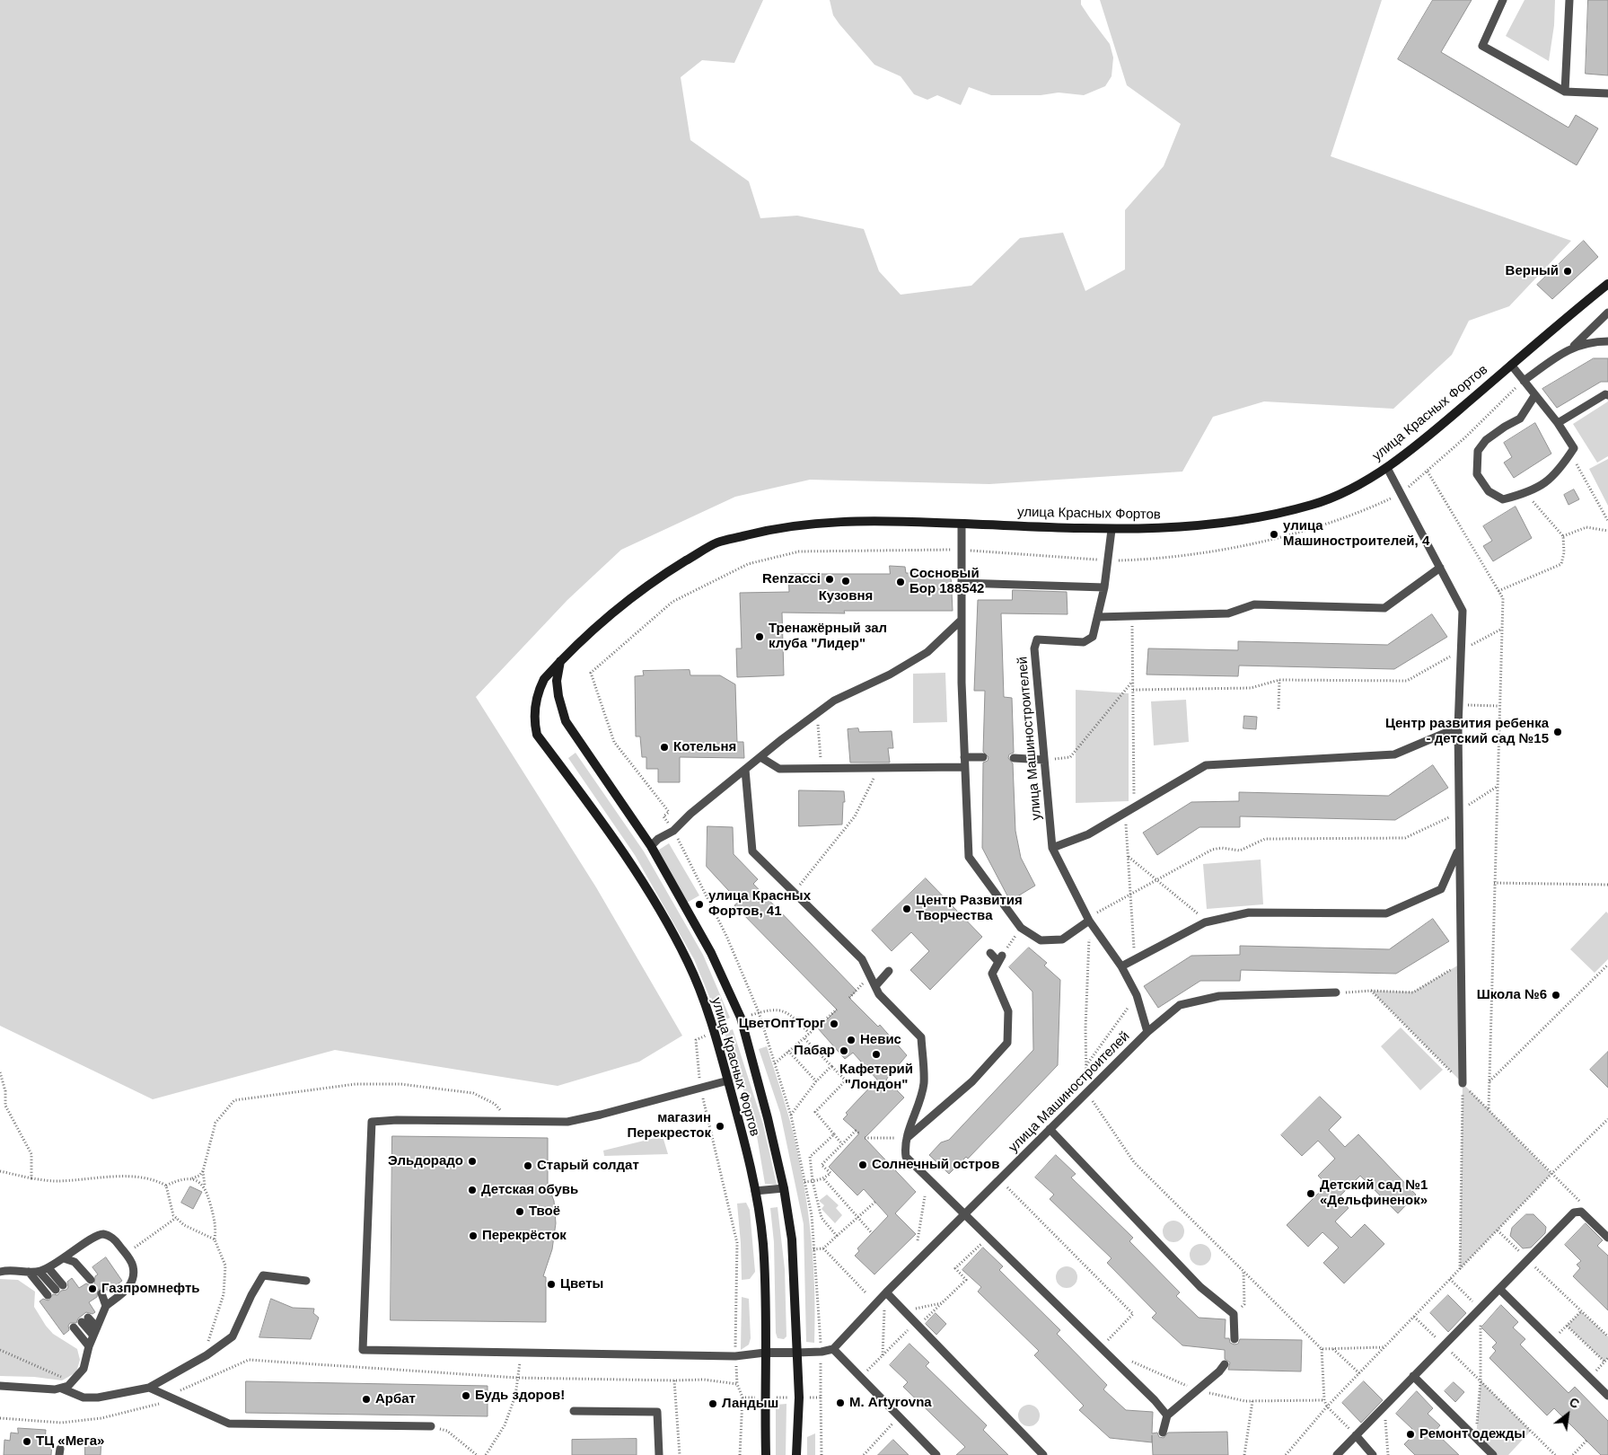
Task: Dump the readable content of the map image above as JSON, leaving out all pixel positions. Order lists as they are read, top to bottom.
{
  "streets": {
    "street": ["улица Красных Фортов"],
    "lane": ["улица Машиностроителей"]
  },
  "crossings": [
    ["улица Красных Фортов", "улица Машиностроителей"]
  ],
  "places": [
    "Верный",
    "улица Машиностроителей, 4",
    "Renzacci",
    "Кузовня",
    "Сосновый Бор 188542",
    "Тренажёрный зал клуба \"Лидер\"",
    "Центр развития ребенка - детский сад №15",
    "Котельня",
    "улица Красных Фортов, 41",
    "Центр Развития Творчества",
    "Школа №6",
    "ЦветОптТорг",
    "Невис",
    "Пабар",
    "Кафетерий \"Лондон\"",
    "магазин Перекресток",
    "Эльдорадо",
    "Солнечный остров",
    "Старый солдат",
    "Детская обувь",
    "Детский сад №1 «Дельфиненок»",
    "Твоё",
    "Перекрёсток",
    "Цветы",
    "Газпромнефть",
    "Будь здоров!",
    "Арбат",
    "M. Artyrovna",
    "Ландыш",
    "Ремонт одежды",
    "ТЦ «Мега»"
  ],
  "north": "top right"
}
